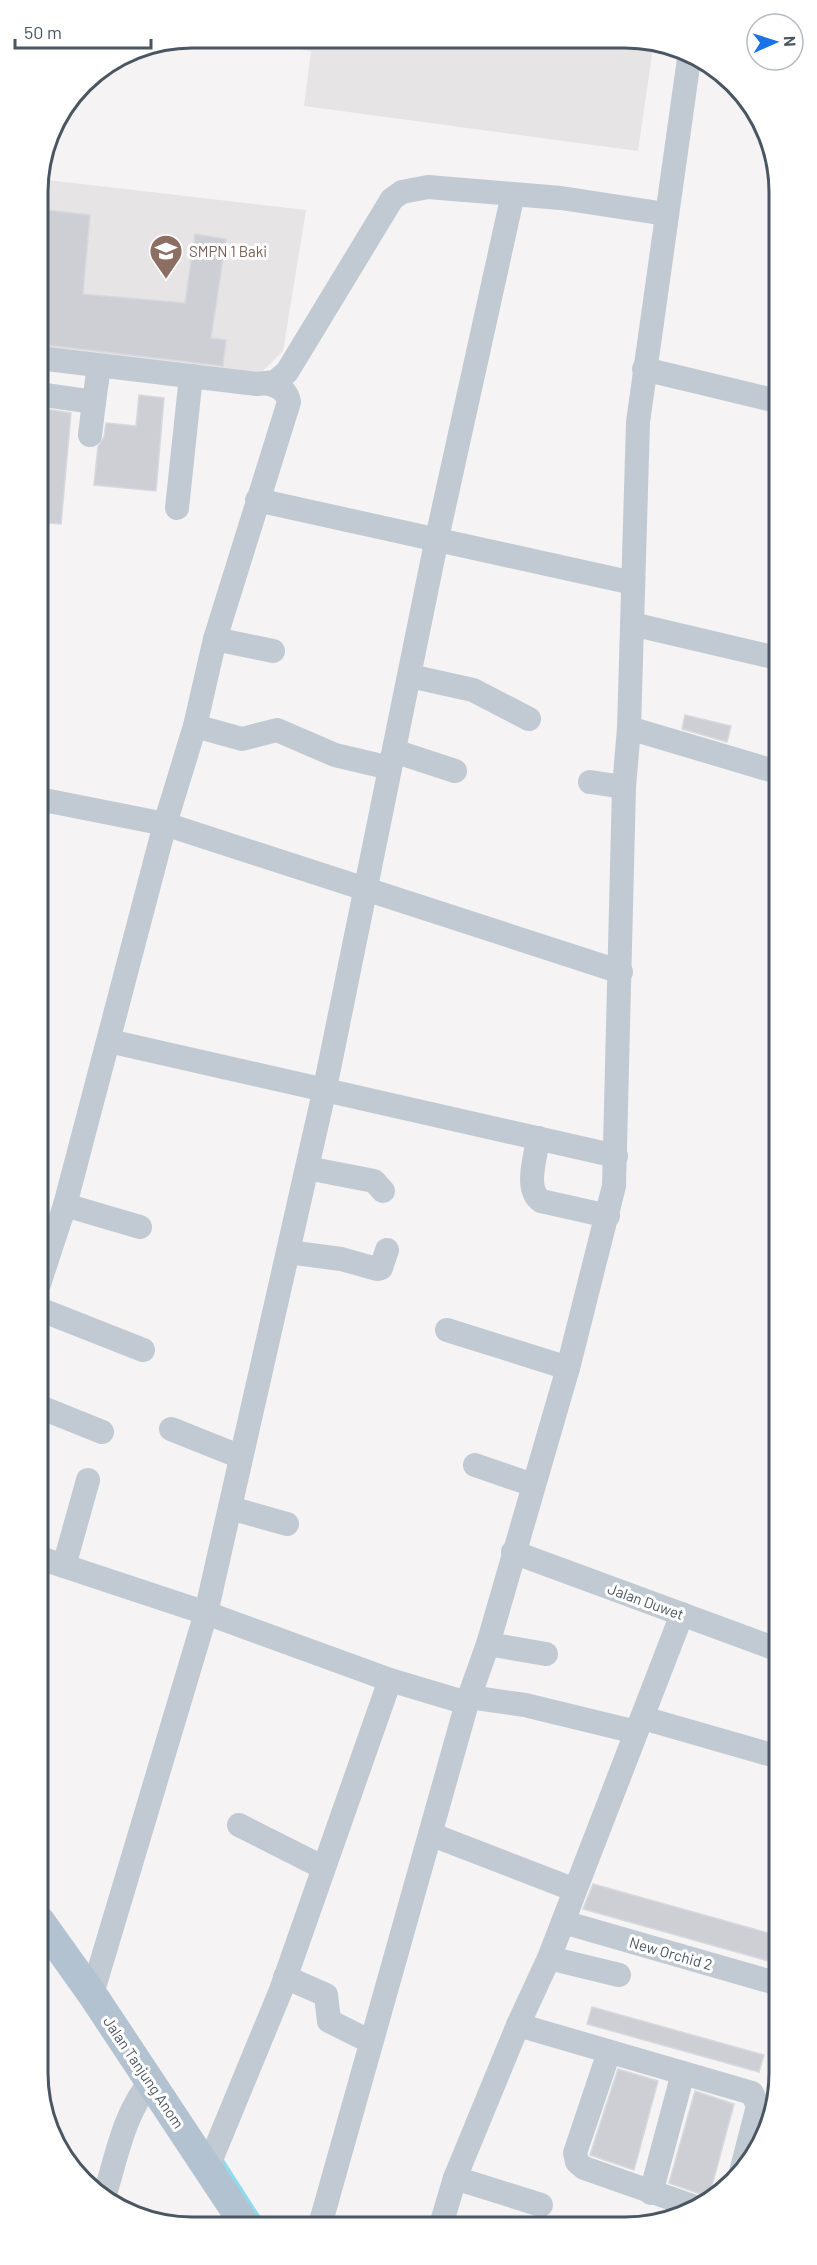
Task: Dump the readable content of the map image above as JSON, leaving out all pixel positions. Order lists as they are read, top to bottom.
{
  "streets": {
    "main road": ["Jalan Tanjung Anom"],
    "street": ["Jalan Duwet", "New Orchid 2"]
  },
  "places": {
    "school or university": ["SMPN 1 Baki"]
  },
  "scale_bar": "50 m",
  "north": "right"
}
